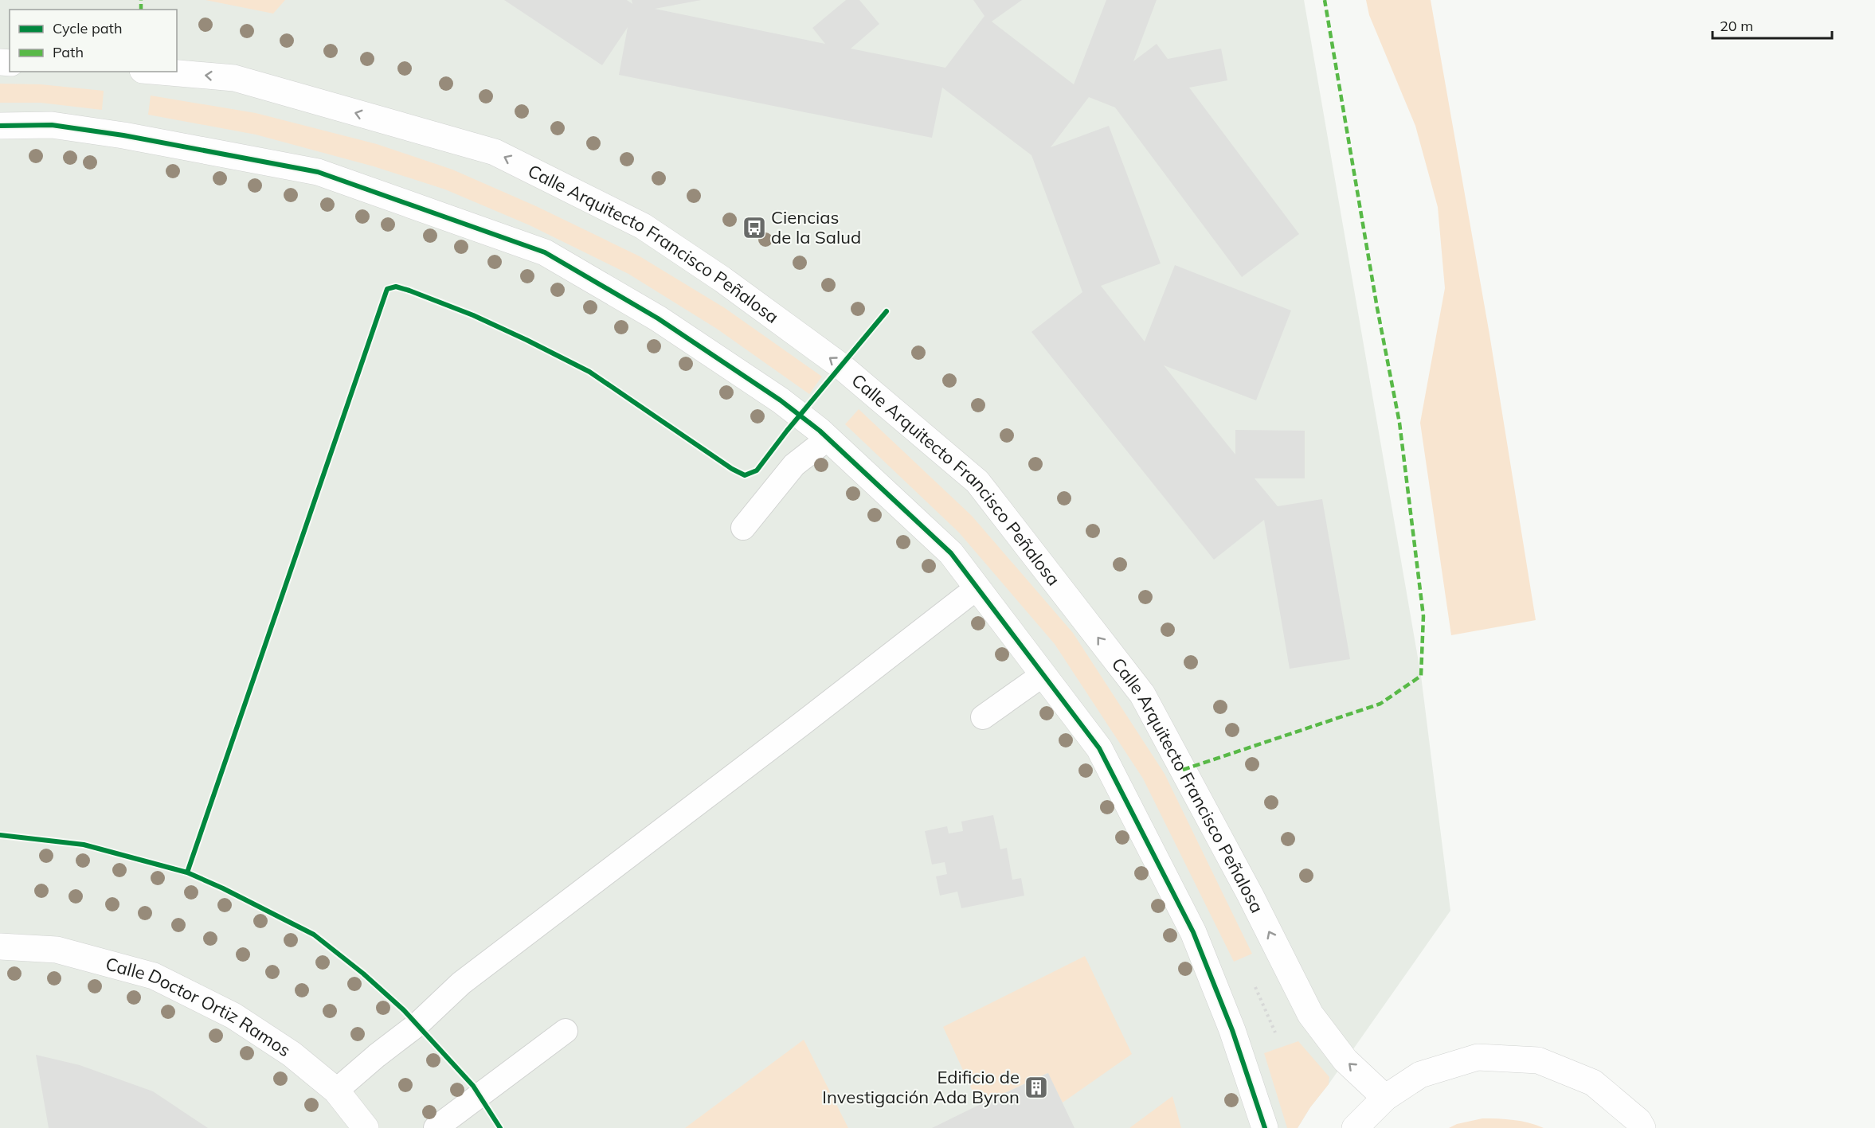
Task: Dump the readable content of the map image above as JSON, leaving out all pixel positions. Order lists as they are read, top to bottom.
{
  "streets": {
    "street": ["Calle Arquitecto Francisco Peñalosa", "Calle Doctor Ortiz Ramos"]
  },
  "places": {
    "bus stop": ["Ciencias de la Salud"],
    "building": ["Edificio de Investigación Ada Byron"]
  },
  "legend": ["Cycle path", "Path"],
  "scale_bar": "20 m"
}
